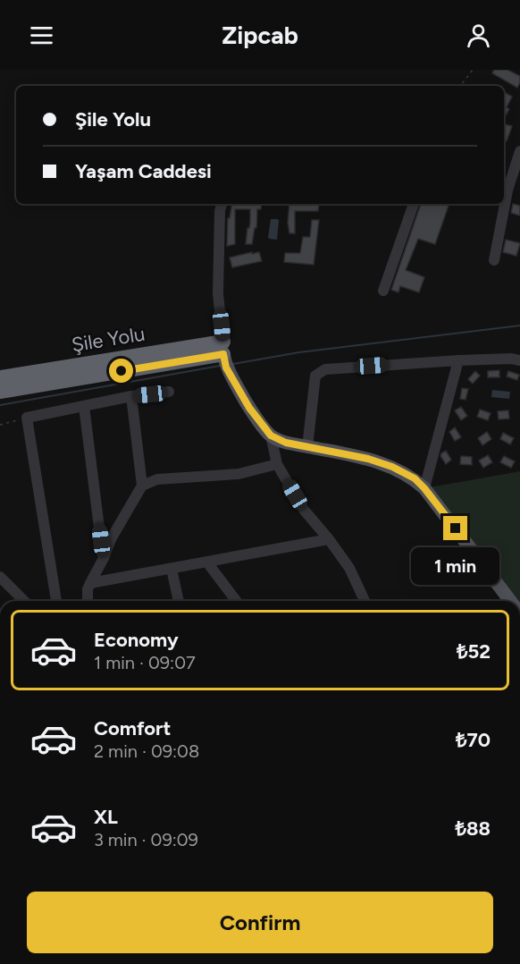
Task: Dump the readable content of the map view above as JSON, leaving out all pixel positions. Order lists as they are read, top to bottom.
{
  "streets": {
    "highway": ["Şile Yolu"]
  },
  "page": {
    "header": "Zipcab",
    "banner": ["Şile Yolu", "Yaşam Caddesi"],
    "bubble": "1 min",
    "list": [
      {
        "name": "Economy",
        "note": "1 min · 09:07",
        "value": "₺52"
      },
      {
        "name": "Comfort",
        "note": "2 min · 09:08",
        "value": "₺70"
      },
      {
        "name": "XL",
        "note": "3 min · 09:09",
        "value": "₺88"
      }
    ],
    "buttons": "Confirm"
  }
}
